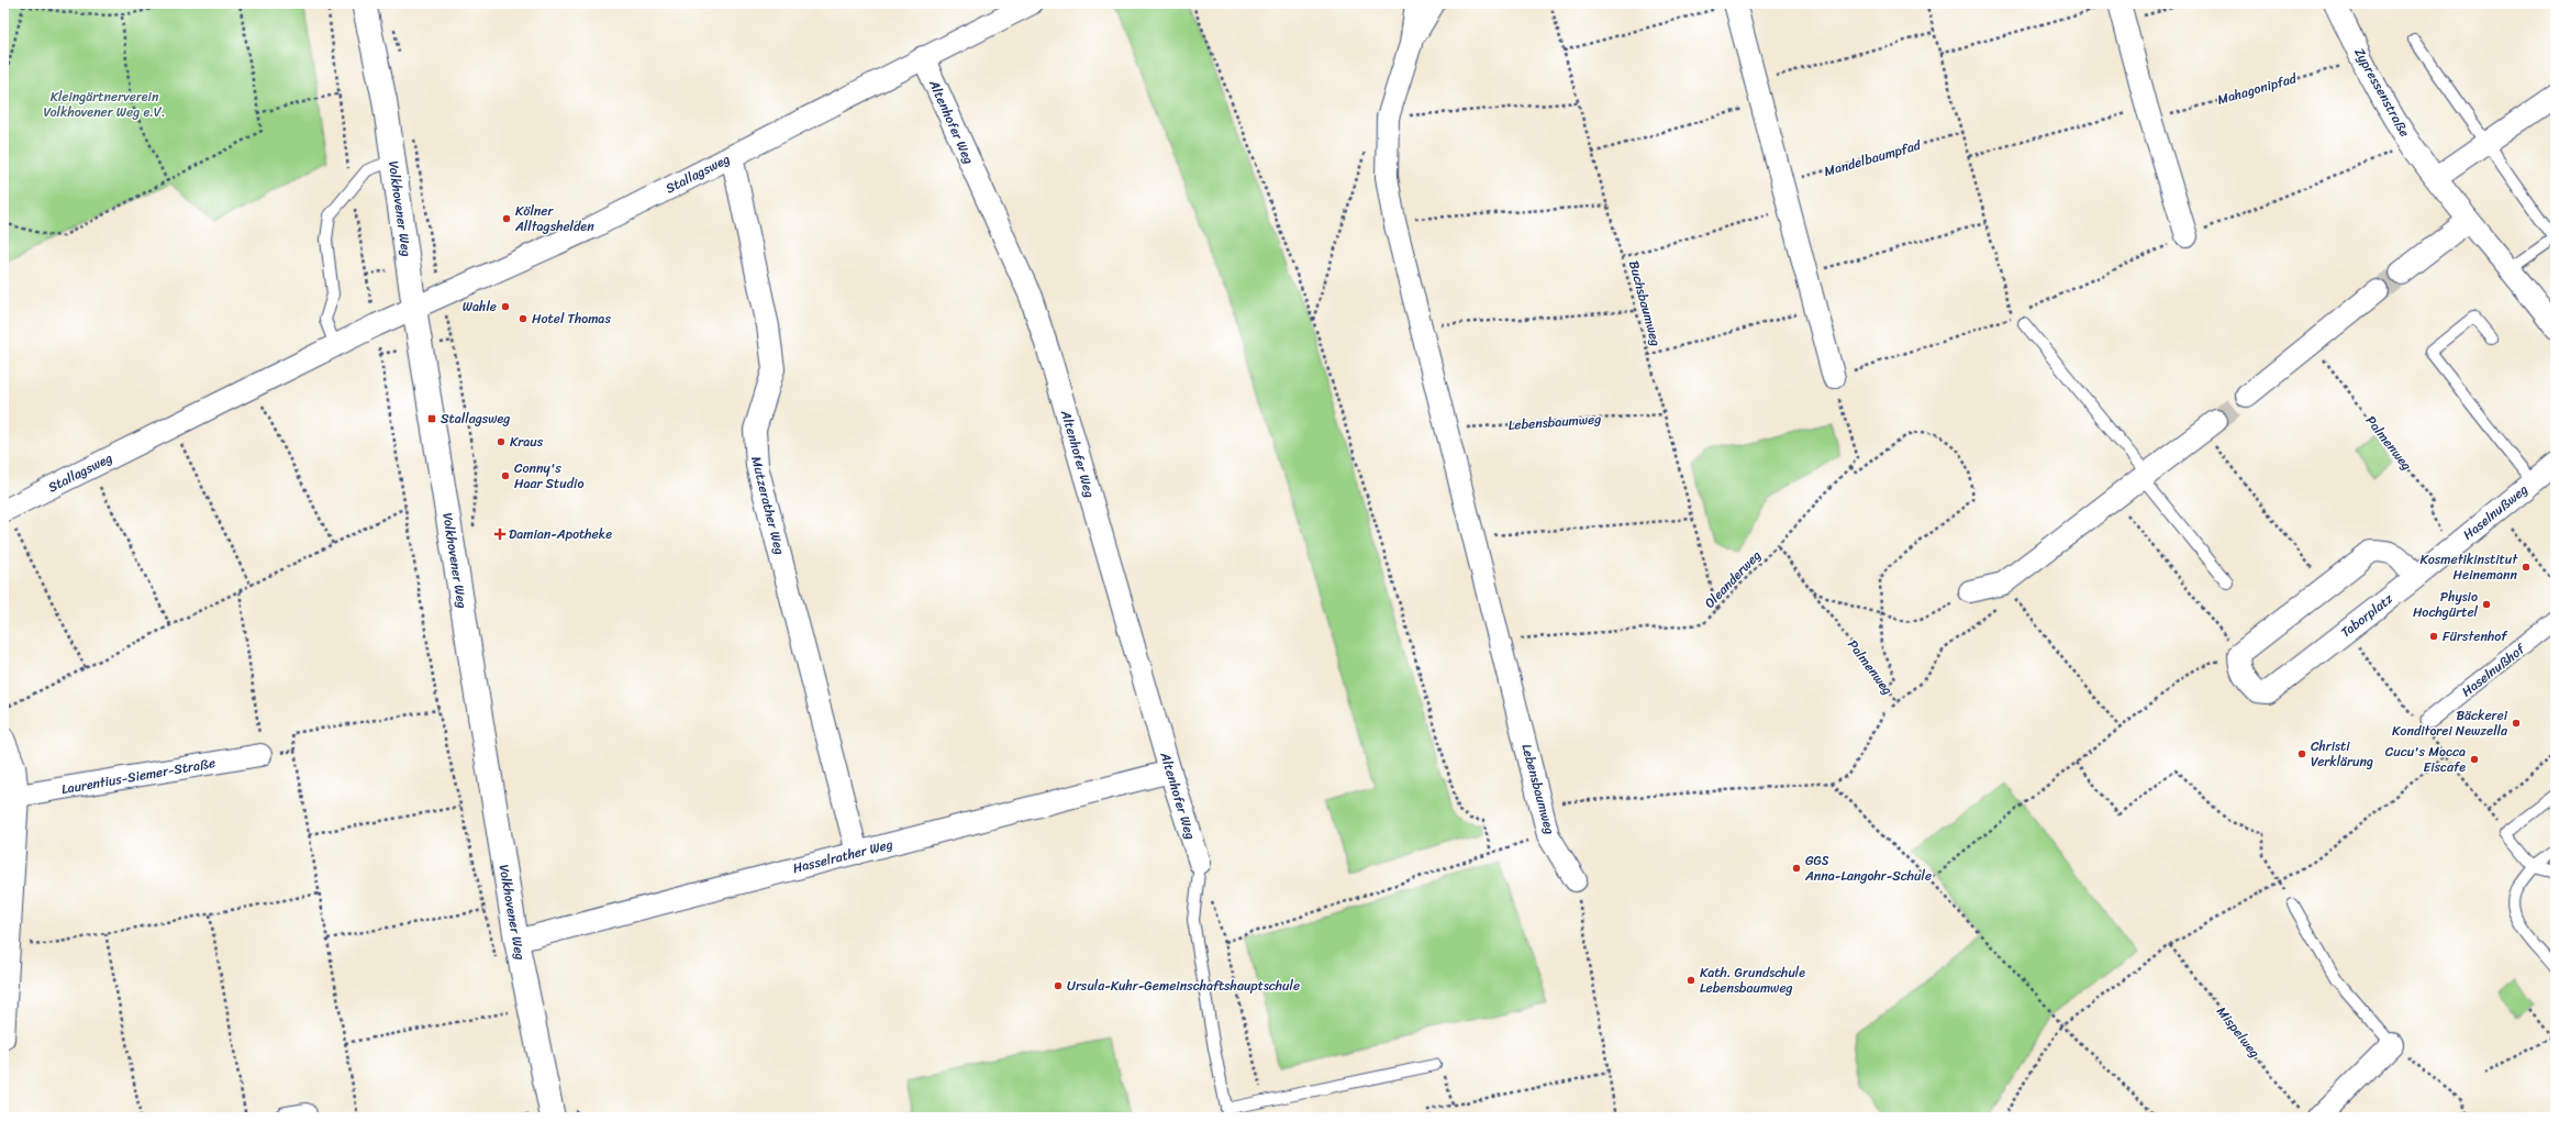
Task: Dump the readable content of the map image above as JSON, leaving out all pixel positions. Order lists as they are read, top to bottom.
{
  "streets": {
    "street": [
      "Zypressenstraße",
      "Altenhofer Weg",
      "Stallagsweg",
      "Volkhovener Weg",
      "Lebensbaumweg",
      "Mutzerather Weg",
      "Haselnußweg",
      "Taborplatz",
      "Haselnußhof",
      "Laurentius-Siemer-Straße",
      "Hasselrather Weg"
    ],
    "path": [
      "Mahagonipfad",
      "Mandelbaumpfad",
      "Buchsbaumweg",
      "Palmenweg",
      "Oleanderweg",
      "Mispelweg"
    ]
  },
  "crossings": [
    ["Mahagonipfad", "Zypressenstraße"],
    ["Altenhofer Weg", "Stallagsweg"],
    ["Altenhofer Weg", "Hasselrather Weg"],
    ["Stallagsweg", "Volkhovener Weg"],
    ["Stallagsweg", "Mutzerather Weg"],
    ["Volkhovener Weg", "Hasselrather Weg"],
    ["Buchsbaumweg", "Lebensbaumweg"],
    ["Buchsbaumweg", "Oleanderweg"],
    ["Lebensbaumweg", "Oleanderweg"],
    ["Palmenweg", "Haselnußweg"],
    ["Palmenweg", "Oleanderweg"],
    ["Mutzerather Weg", "Hasselrather Weg"],
    ["Haselnußweg", "Taborplatz"]
  ],
  "parks": ["Kleingärtnerverein Volkhovener Weg e.V."],
  "places": {
    "other": [
      "Kölner Alltagshelden",
      "Wahle",
      "Hotel Thomas",
      "Kraus",
      "Conny's Haar Studio",
      "Kosmetikinstitut Heinemann",
      "Physio Hochgürtel",
      "Fürstenhof",
      "Bäckerei Konditorei Newzella",
      "Christi Verklärung",
      "Cucu's Mocca Eiscafe",
      "GGS Anna-Langohr-Schule",
      "Kath. Grundschule Lebensbaumweg",
      "Ursula-Kuhr-Gemeinschaftshauptschule"
    ],
    "transit": ["Stallagsweg"],
    "health": ["Damian-Apotheke"]
  }
}
